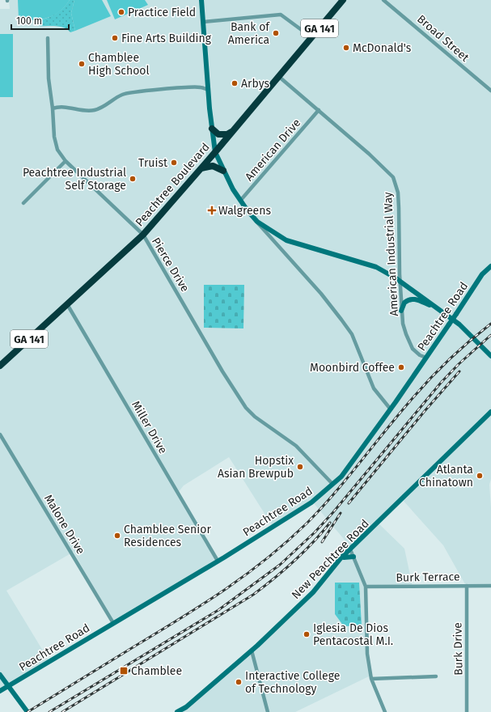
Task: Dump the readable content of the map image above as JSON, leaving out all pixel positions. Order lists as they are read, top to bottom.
{
  "streets": {
    "highway": ["GA 141", "Peachtree Boulevard"],
    "street": [
      "Broad Street",
      "American Drive",
      "American Industrial Way",
      "Pierce Drive",
      "Peachtree Road",
      "Miller Drive",
      "Malone Drive",
      "New Peachtree Road",
      "Burk Terrace",
      "Burk Drive"
    ]
  },
  "crossings": [
    ["American Drive", "American Industrial Way"],
    ["Peachtree Boulevard", "American Industrial Way"],
    ["Peachtree Boulevard", "Pierce Drive"],
    ["Peachtree Boulevard", "Miller Drive"],
    ["American Industrial Way", "Peachtree Road"],
    ["Pierce Drive", "Peachtree Road"],
    ["Peachtree Road", "Miller Drive"],
    ["Peachtree Road", "Malone Drive"],
    ["Burk Terrace", "Burk Drive"]
  ],
  "places": {
    "other": [
      "Practice Field",
      "Bank of America",
      "Fine Arts Building",
      "McDonald's",
      "Chamblee High School",
      "Arbys",
      "Truist",
      "Peachtree Industrial Self Storage",
      "Moonbird Coffee",
      "Hopstix Asian Brewpub",
      "Atlanta Chinatown",
      "Chamblee Senior Residences",
      "Iglesia De Dios Pentacostal M.I.",
      "Interactive College of Technology"
    ],
    "health": ["Walgreens"],
    "transit": ["Chamblee"]
  },
  "scale_bar": "100 m"
}
